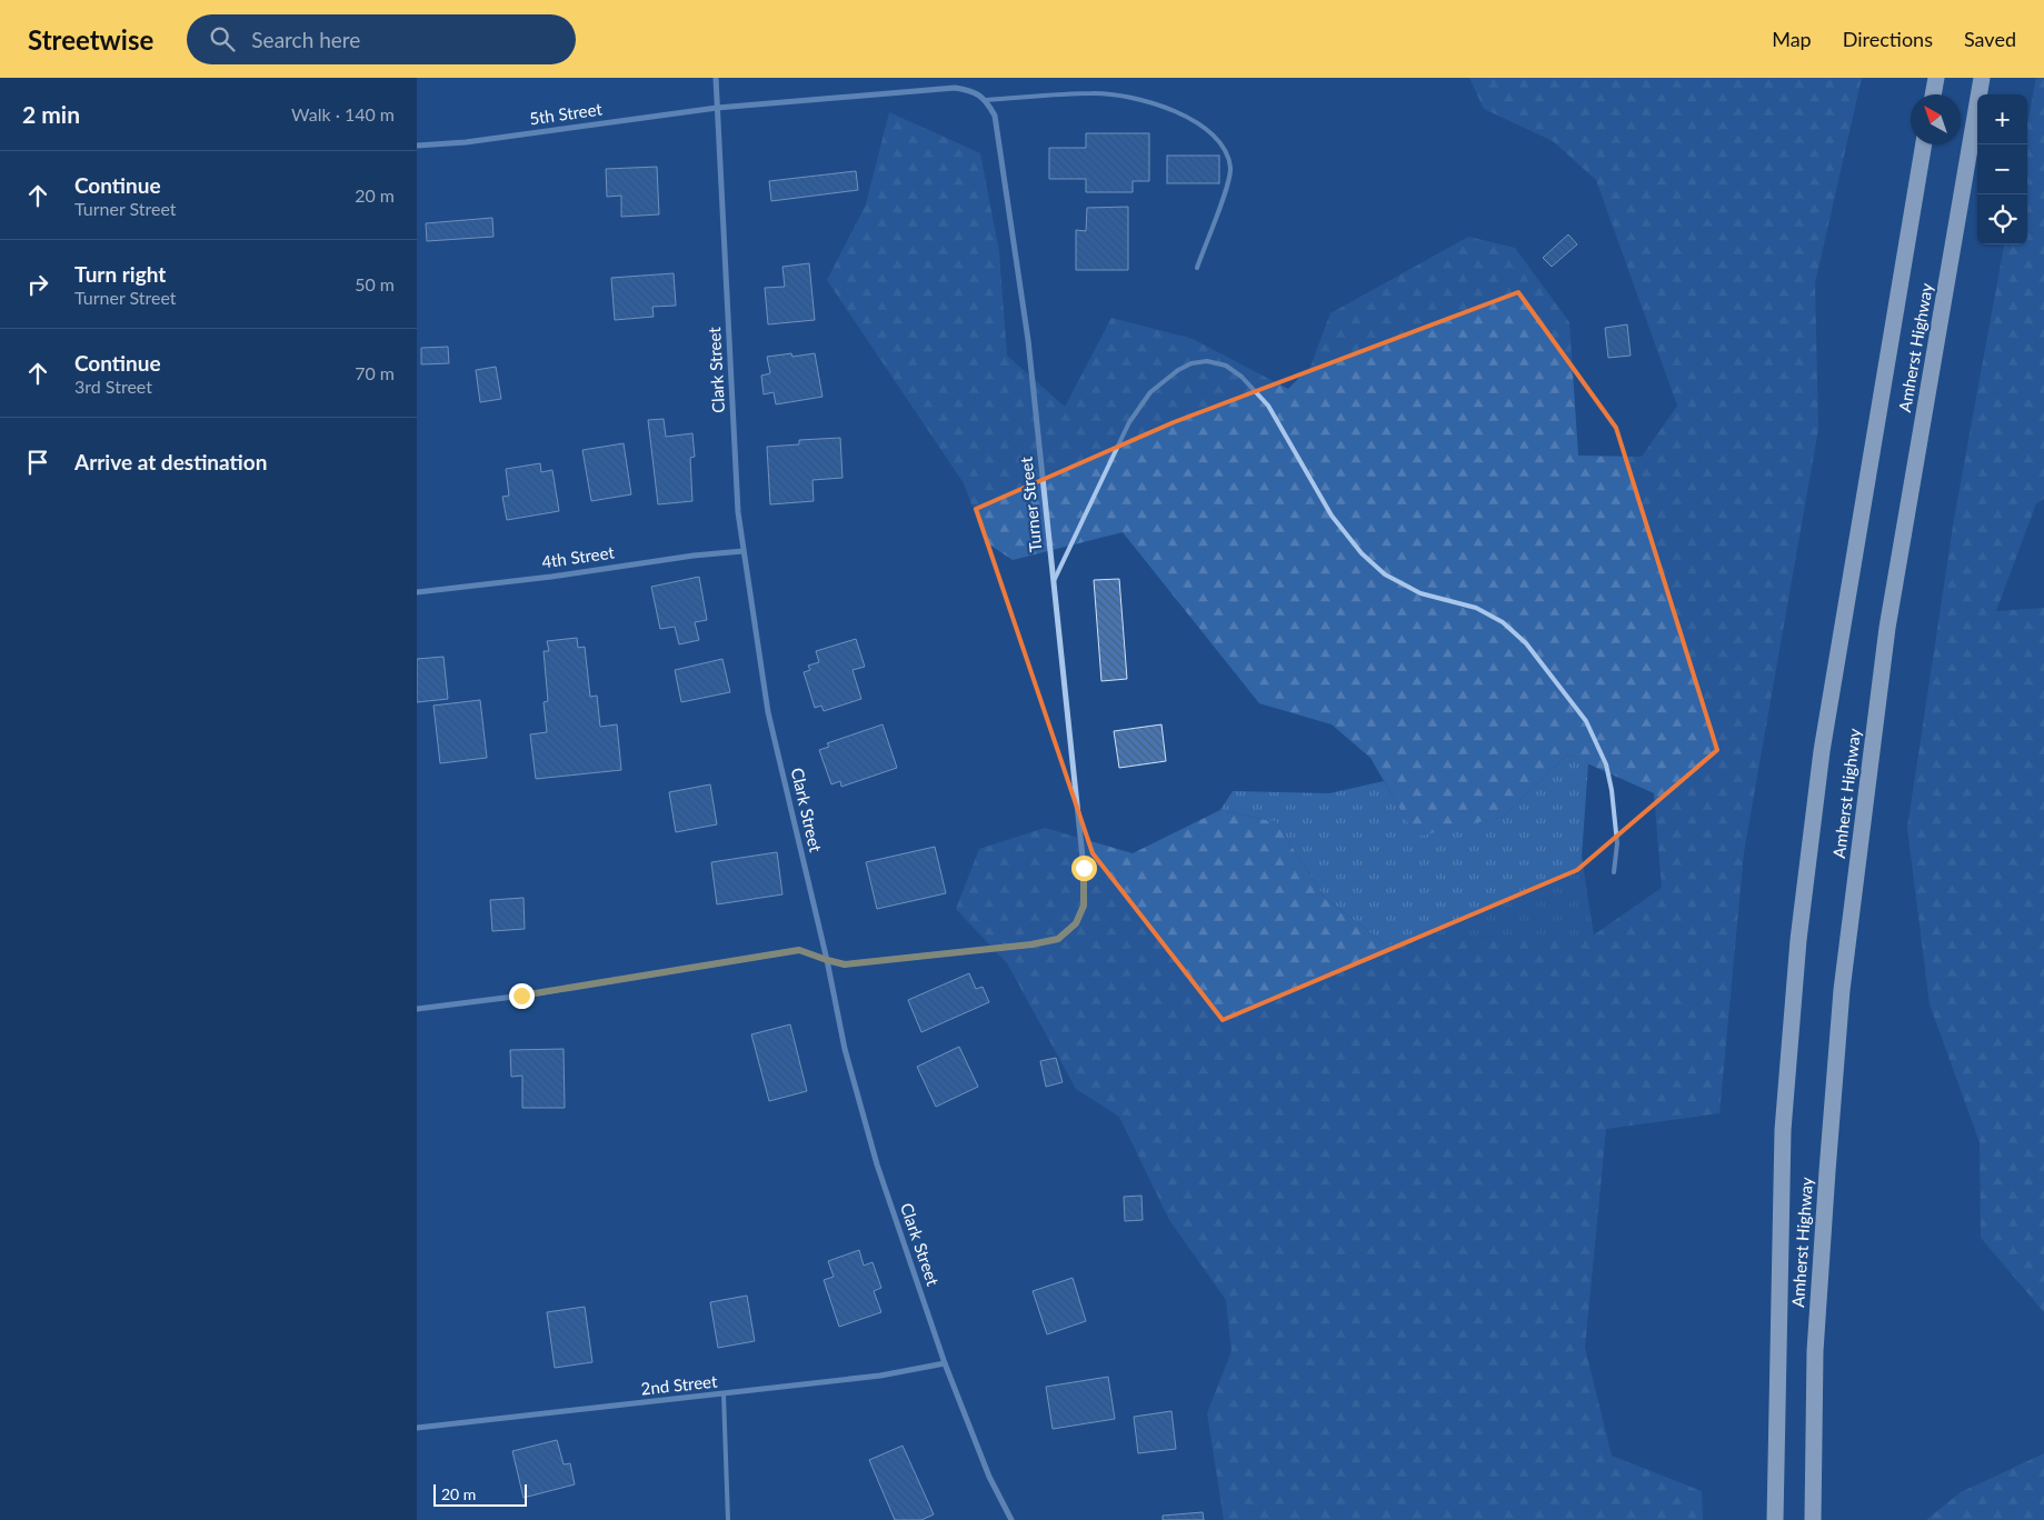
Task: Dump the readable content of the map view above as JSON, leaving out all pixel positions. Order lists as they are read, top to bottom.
{
  "streets": {
    "highway": ["Amherst Highway"],
    "street": [
      "5th Street",
      "Clark Street",
      "Turner Street",
      "4th Street",
      "2nd Street"
    ]
  },
  "crossings": [
    ["5th Street", "Clark Street"],
    ["Clark Street", "Turner Street"],
    ["Clark Street", "4th Street"],
    ["Clark Street", "2nd Street"]
  ],
  "scale_bar": "20 m",
  "north": "top left",
  "page": {
    "header": "Streetwise",
    "search": "Search here",
    "nav": ["Map", "Directions", "Saved"],
    "heading": ["2 min", "Walk · 140 m"],
    "map_buttons": ["+", "−"],
    "list": [
      ["Continue", "Turner Street", "20 m"],
      ["Turn right", "Turner Street", "50 m"],
      ["Continue", "3rd Street", "70 m"],
      "Arrive at destination"
    ],
    "scale": "20 m"
  }
}
